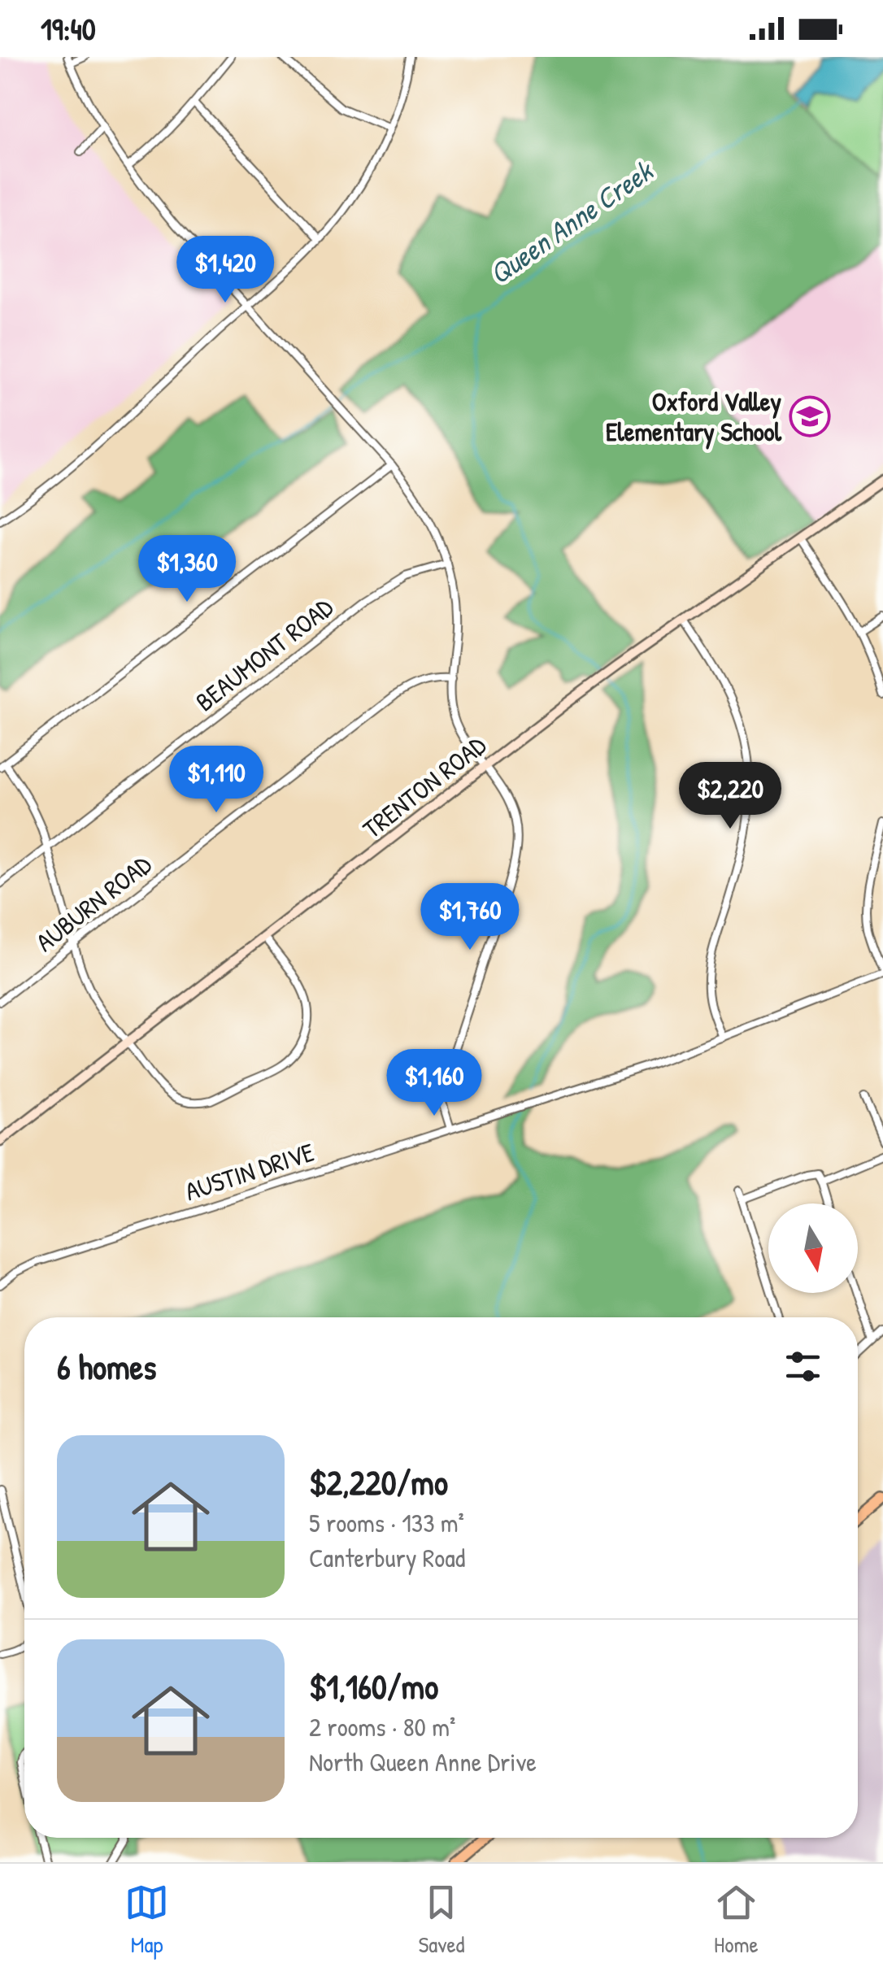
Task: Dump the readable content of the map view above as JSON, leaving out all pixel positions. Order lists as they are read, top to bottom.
{
  "streets": {
    "main road": ["TRENTON ROAD"],
    "street": ["BEAUMONT ROAD", "AUBURN ROAD", "AUSTIN DRIVE"]
  },
  "water": ["Queen Anne Creek"],
  "places": {
    "school or university": ["Oxford Valley Elementary School"]
  },
  "north": "bottom",
  "page": {
    "status": "19:40",
    "price": [
      "$1,420",
      "$1,360",
      "$1,110",
      "$2,220",
      "$1,760",
      "$1,160"
    ],
    "heading": "6 homes",
    "list": [
      {
        "name": "$2,220/mo",
        "note": "5 rooms · 133 m² · Canterbury Road"
      },
      {
        "name": "$1,160/mo",
        "note": "2 rooms · 80 m² · North Queen Anne Drive"
      }
    ],
    "tabs": ["Map", "Saved", "Home"]
  }
}
